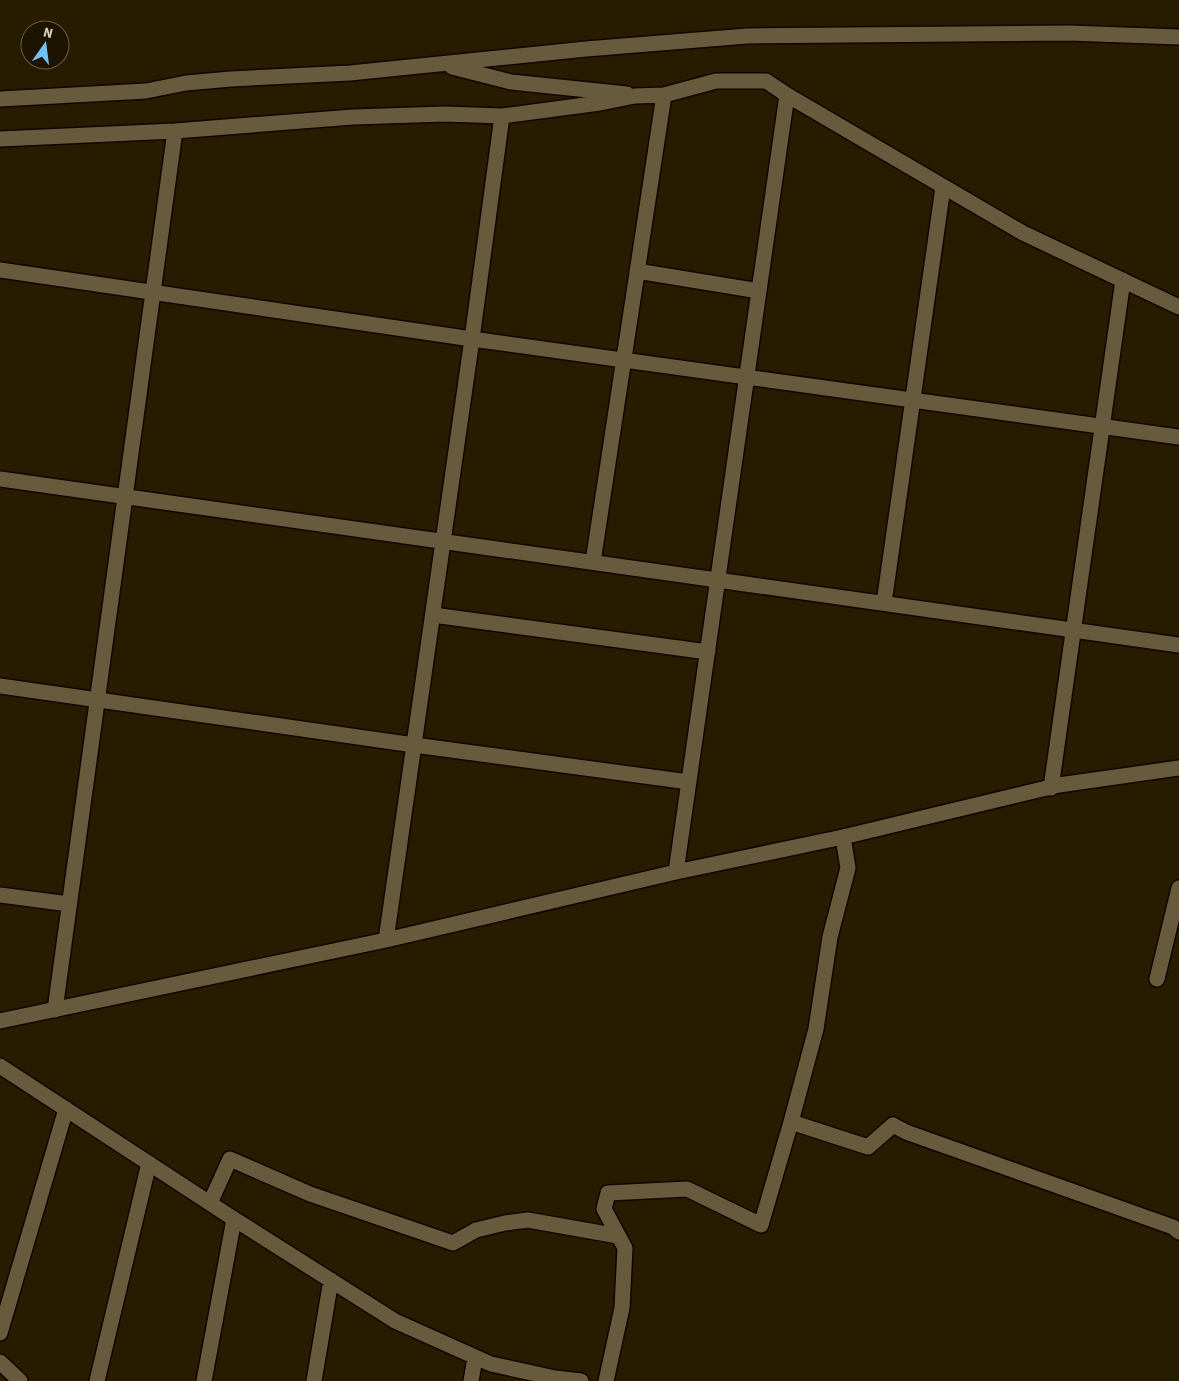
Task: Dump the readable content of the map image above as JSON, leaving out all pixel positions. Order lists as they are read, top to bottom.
{
  "north": "top"
}
